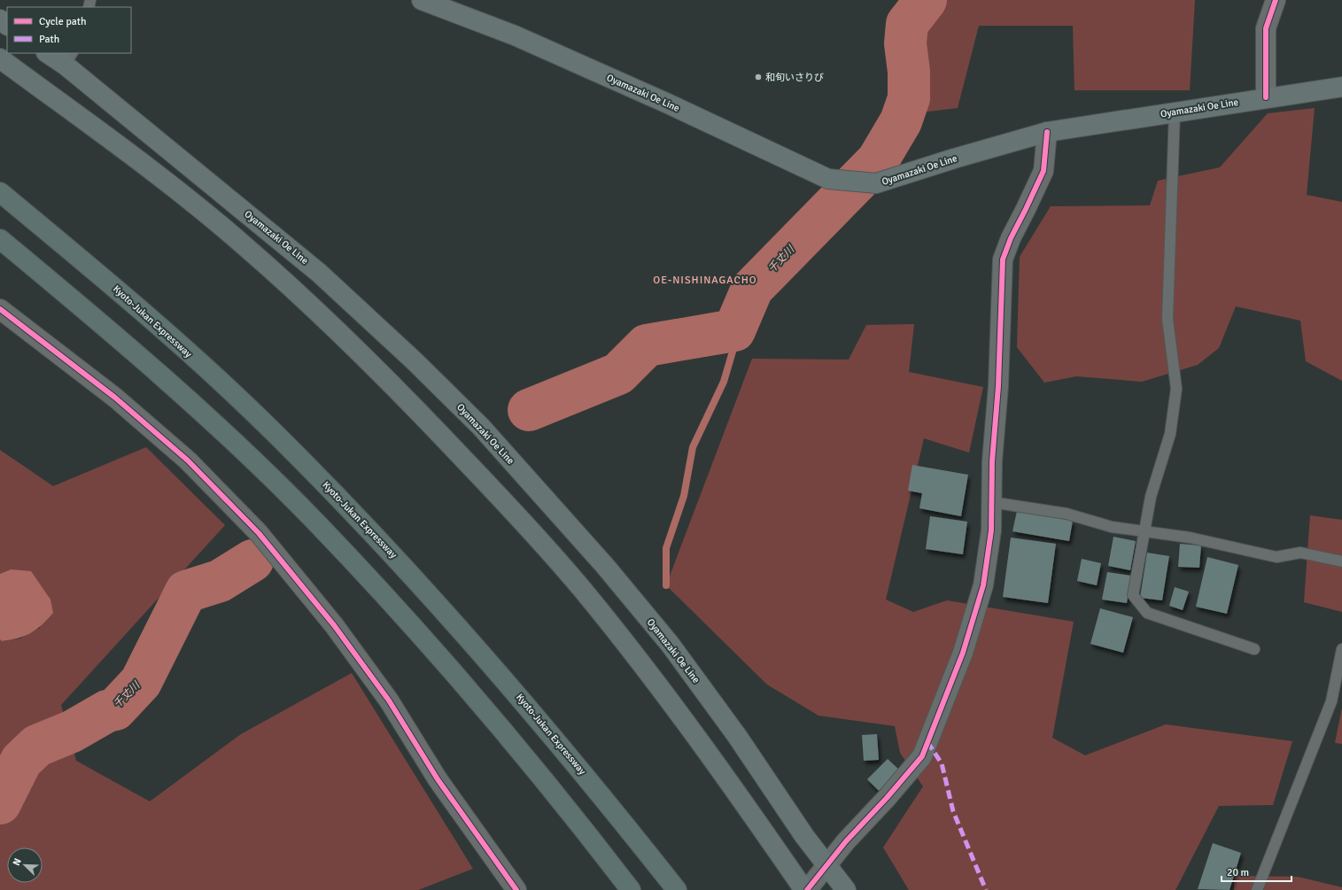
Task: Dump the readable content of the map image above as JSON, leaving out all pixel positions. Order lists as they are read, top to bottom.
{
  "streets": {
    "highway": ["Kyoto-Jukan Expressway"],
    "main road": ["Oyamazaki Oe Line"]
  },
  "districts": ["OE-NISHINAGACHO"],
  "water": ["千丈川"],
  "places": ["和旬いさりび"],
  "legend": ["Cycle path", "Path"],
  "scale_bar": "20 m",
  "north": "top left"
}
